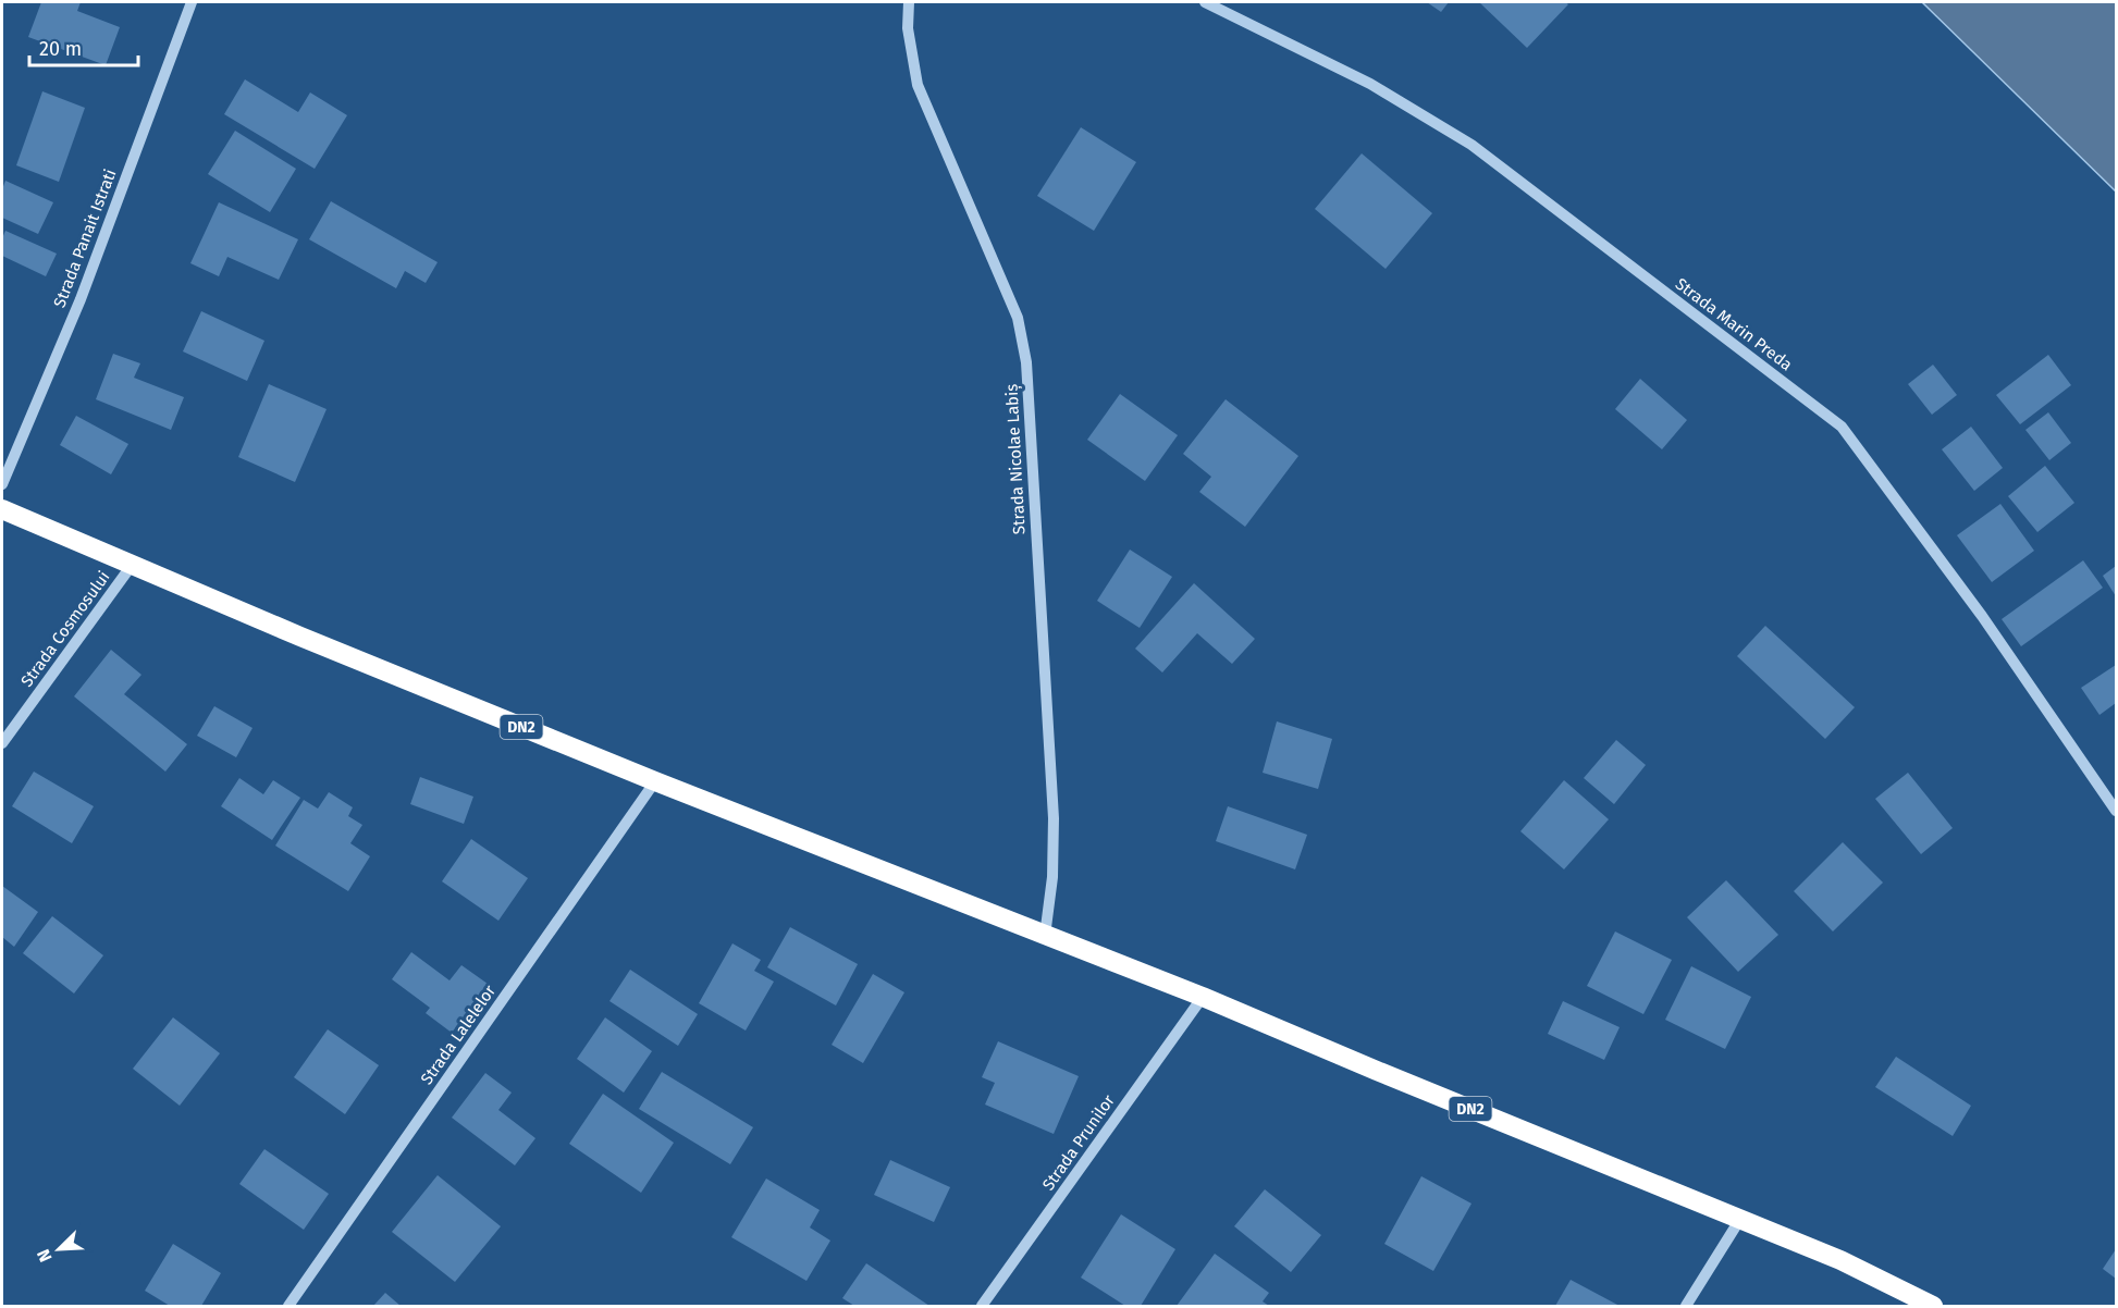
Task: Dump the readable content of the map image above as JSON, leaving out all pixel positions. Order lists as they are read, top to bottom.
{
  "streets": {
    "highway": ["DN2"],
    "street": [
      "Strada Panait Istrati",
      "Strada Marin Preda",
      "Strada Nicolae Labiș",
      "Strada Cosmosului",
      "Strada Lalelelor",
      "Strada Prunilor"
    ]
  },
  "crossings": [
    ["Strada Nicolae Labiș", "DN2"],
    ["Strada Cosmosului", "DN2"],
    ["DN2", "Strada Lalelelor"],
    ["DN2", "Strada Prunilor"]
  ],
  "scale_bar": "20 m",
  "north": "bottom left"
}
